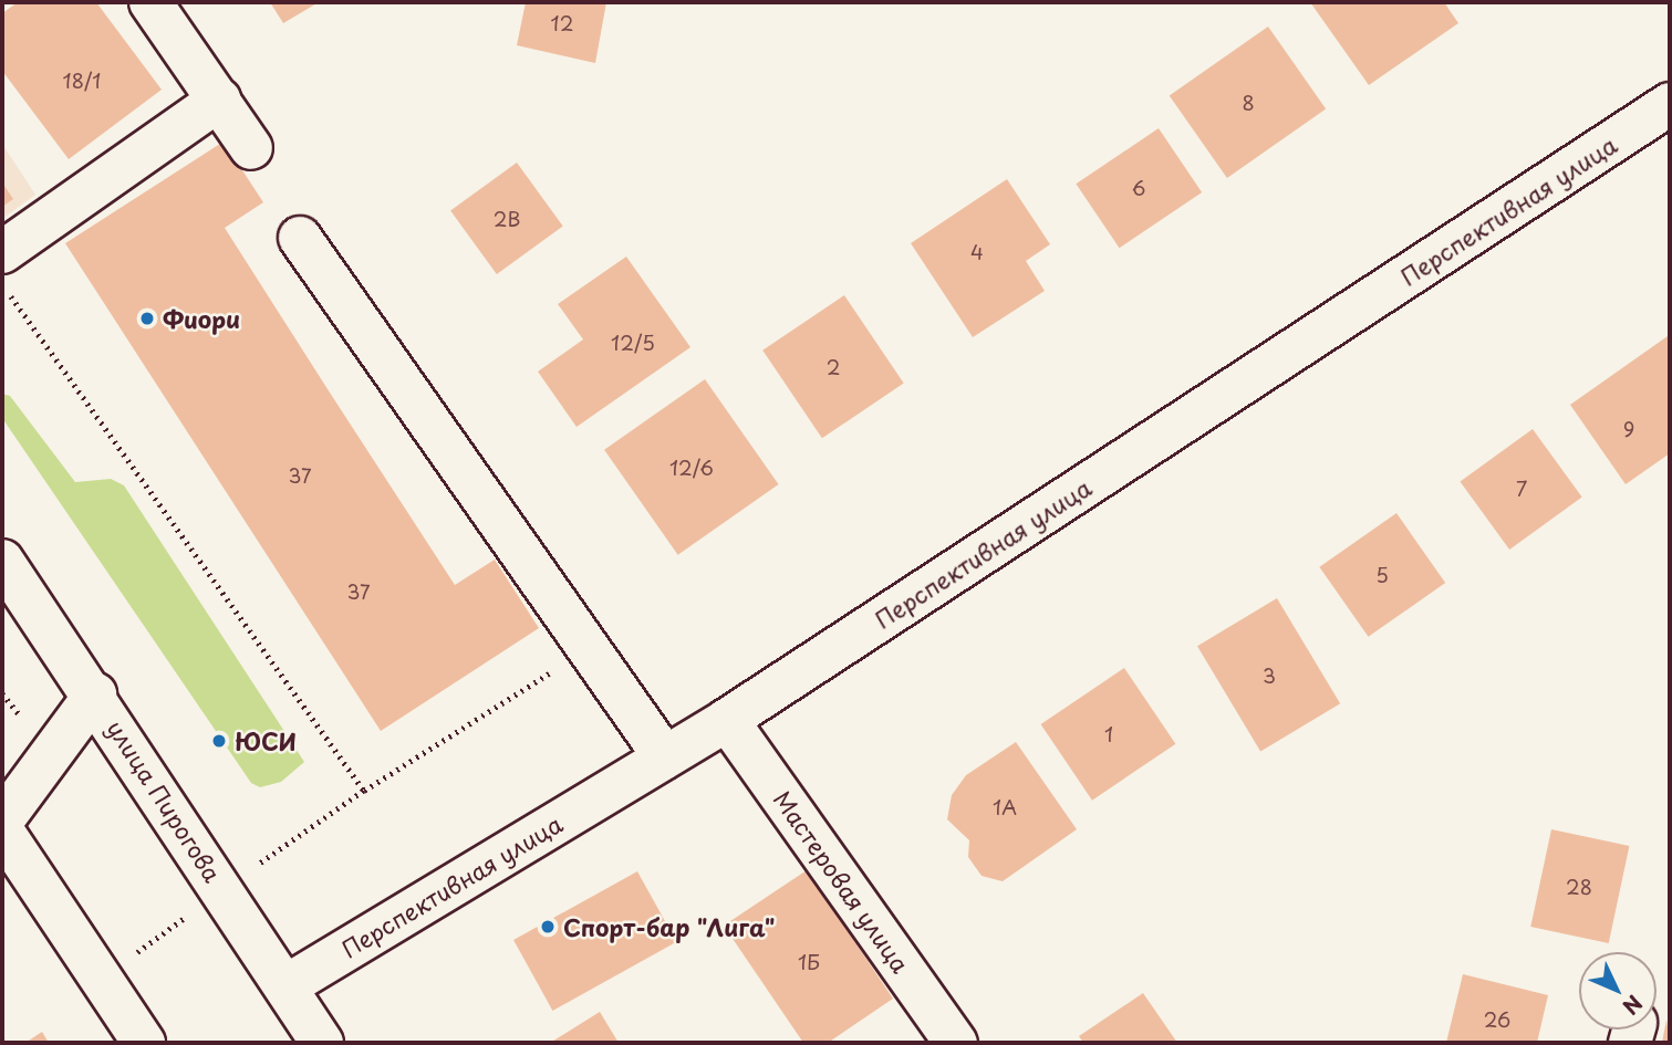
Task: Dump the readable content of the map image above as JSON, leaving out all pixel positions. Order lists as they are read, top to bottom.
{
  "streets": {
    "street": ["Перспективная улица", "улица Пирогова", "Мастеровая улица"]
  },
  "crossings": [
    ["Перспективная улица", "улица Пирогова"],
    ["Перспективная улица", "Мастеровая улица"]
  ],
  "places": ["Фиори", "ЮСИ", "Спорт-бар \"Лига\""],
  "house_numbers": [
    "12",
    "18/1",
    "8",
    "6",
    "2В",
    "4",
    "12/5",
    "2",
    "9",
    "12/6",
    "37",
    "7",
    "5",
    "37",
    "3",
    "1",
    "1А",
    "28",
    "1Б",
    "26"
  ],
  "north": "bottom right"
}
